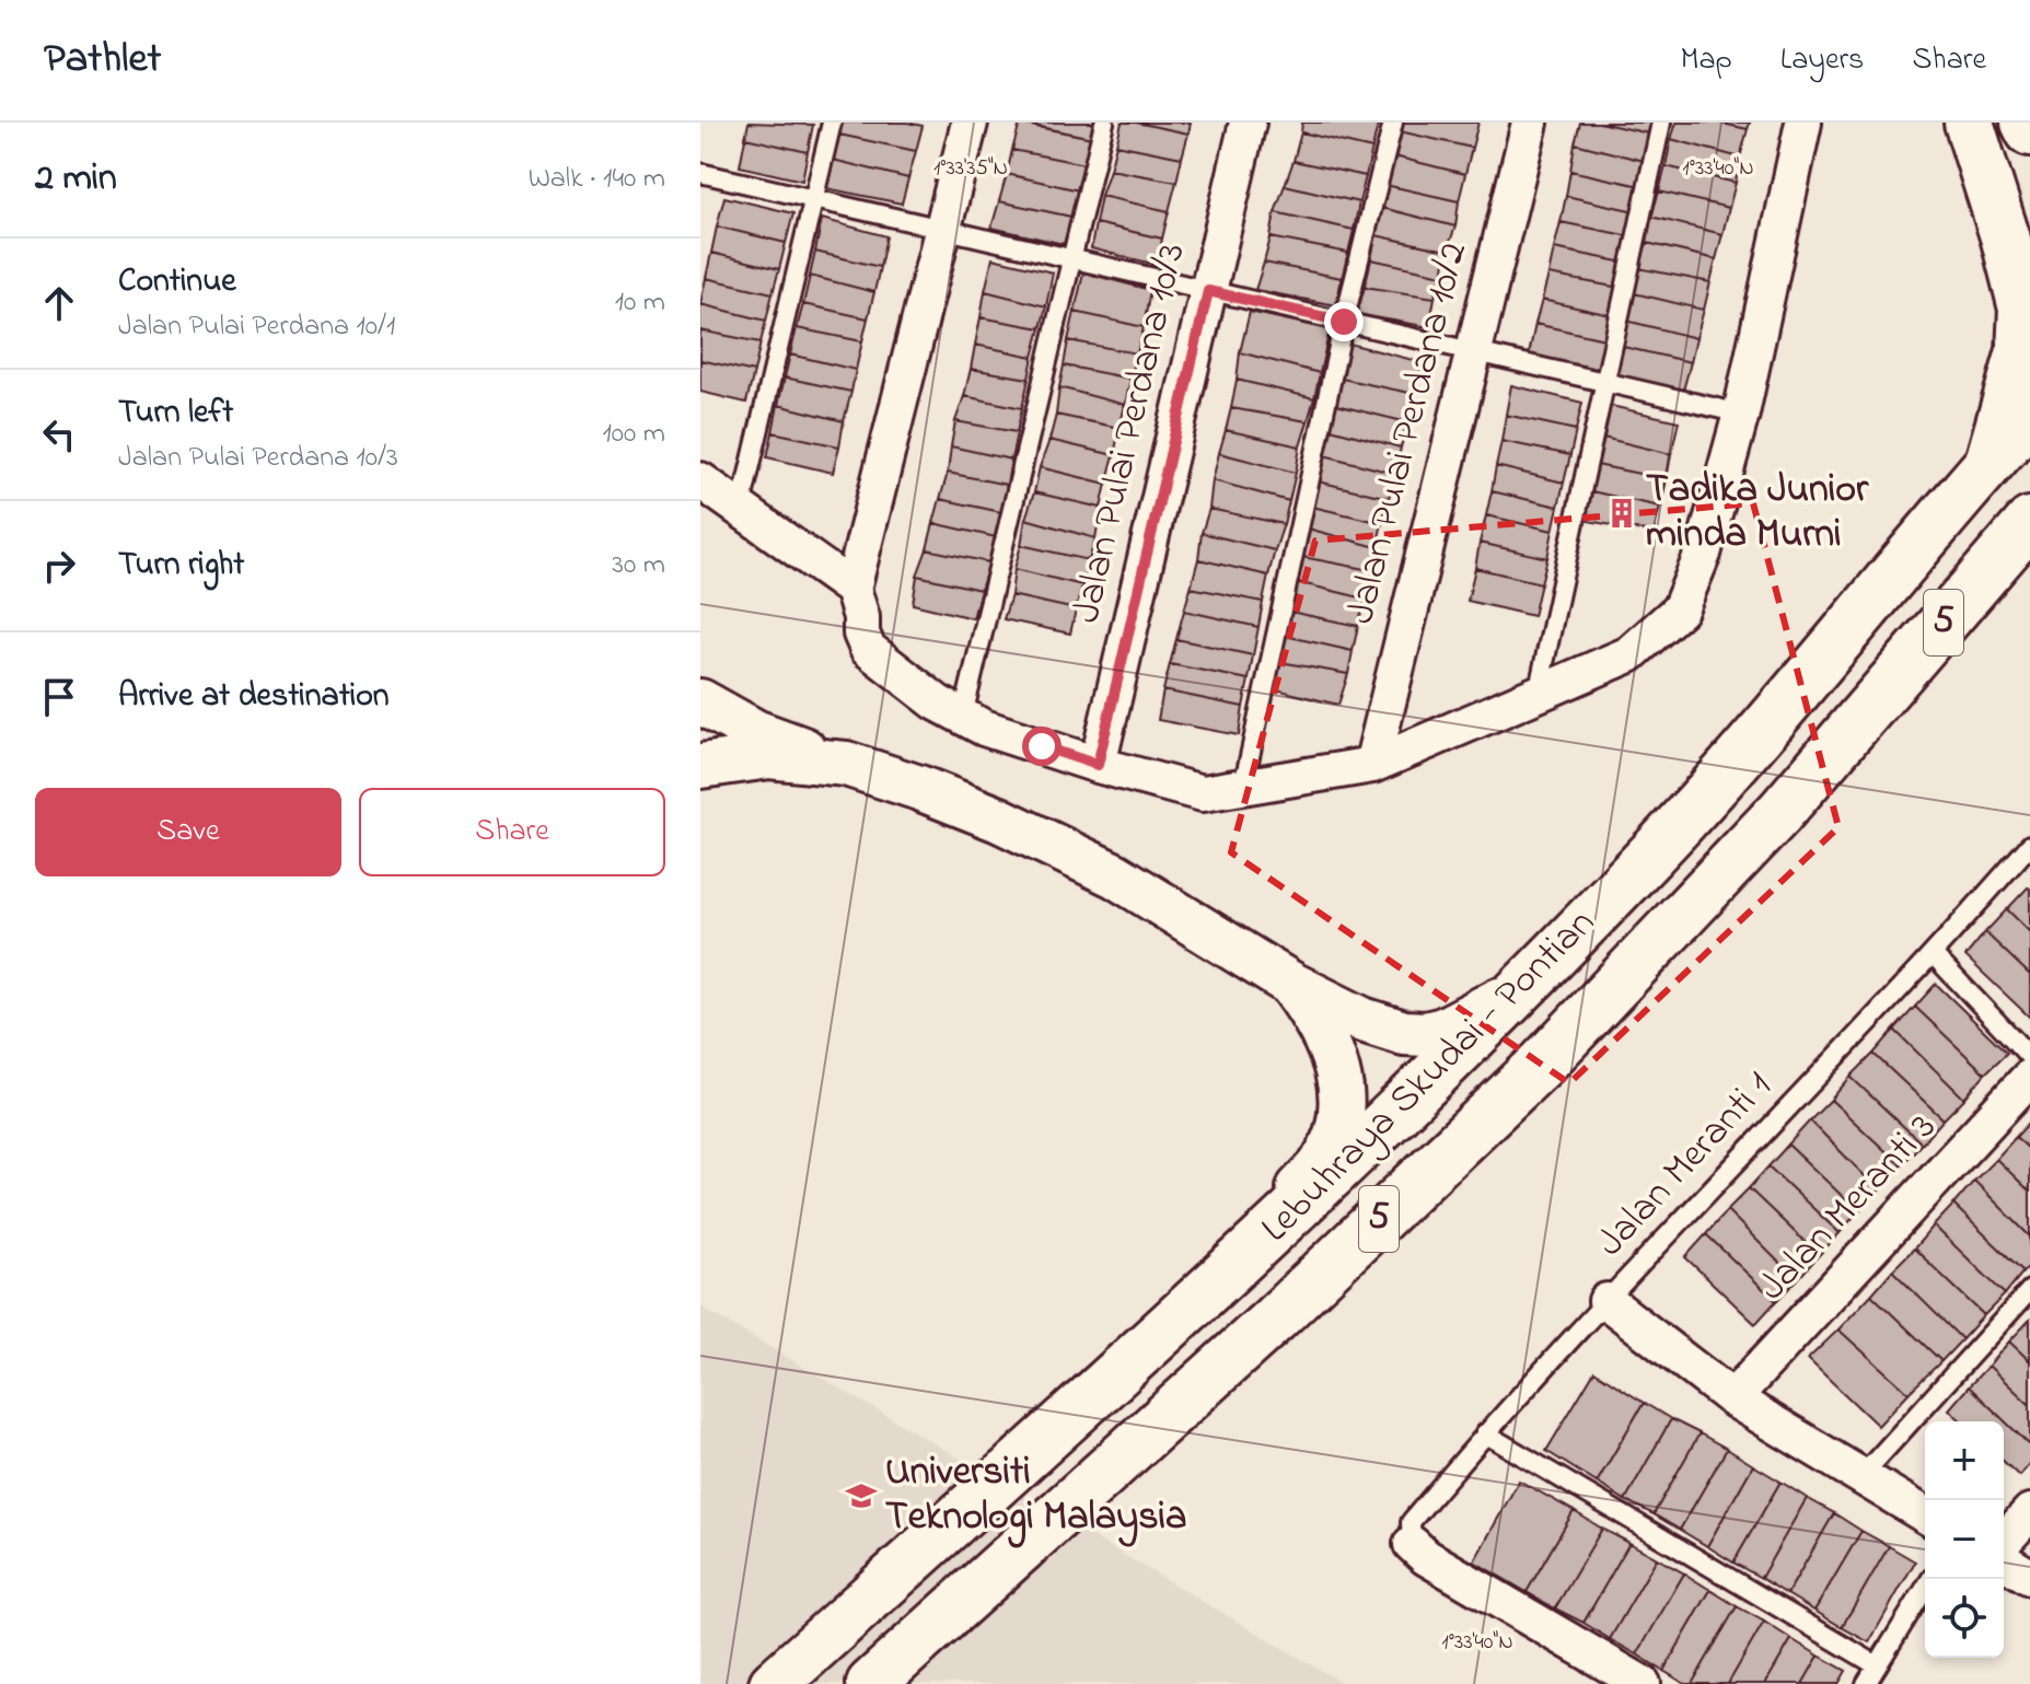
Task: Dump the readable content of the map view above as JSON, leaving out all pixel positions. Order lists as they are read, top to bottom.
{
  "streets": {
    "main road": ["5", "Lebuhraya Skudai - Pontian"],
    "street": ["Jalan Pulai Perdana 10/3", "Jalan Pulai Perdana 10/2", "Jalan Meranti 3"],
    "lane": ["Jalan Meranti 1"]
  },
  "places": {
    "building": ["Tadika Junior minda Murni"],
    "school or university": ["Universiti Teknologi Malaysia"]
  },
  "page": {
    "header": "Pathlet",
    "nav": ["Map", "Layers", "Share"],
    "heading": ["2 min", "Walk · 140 m"],
    "list": [
      ["Continue", "Jalan Pulai Perdana 10/1", "10 m"],
      ["Turn left", "Jalan Pulai Perdana 10/3", "100 m"],
      ["Turn right", "30 m"],
      "Arrive at destination"
    ],
    "buttons": ["Save", "Share"],
    "map_buttons": ["+", "−"]
  },
  "coordinates": ["1°33'35\"N", "1°33'40\"N"]
}
